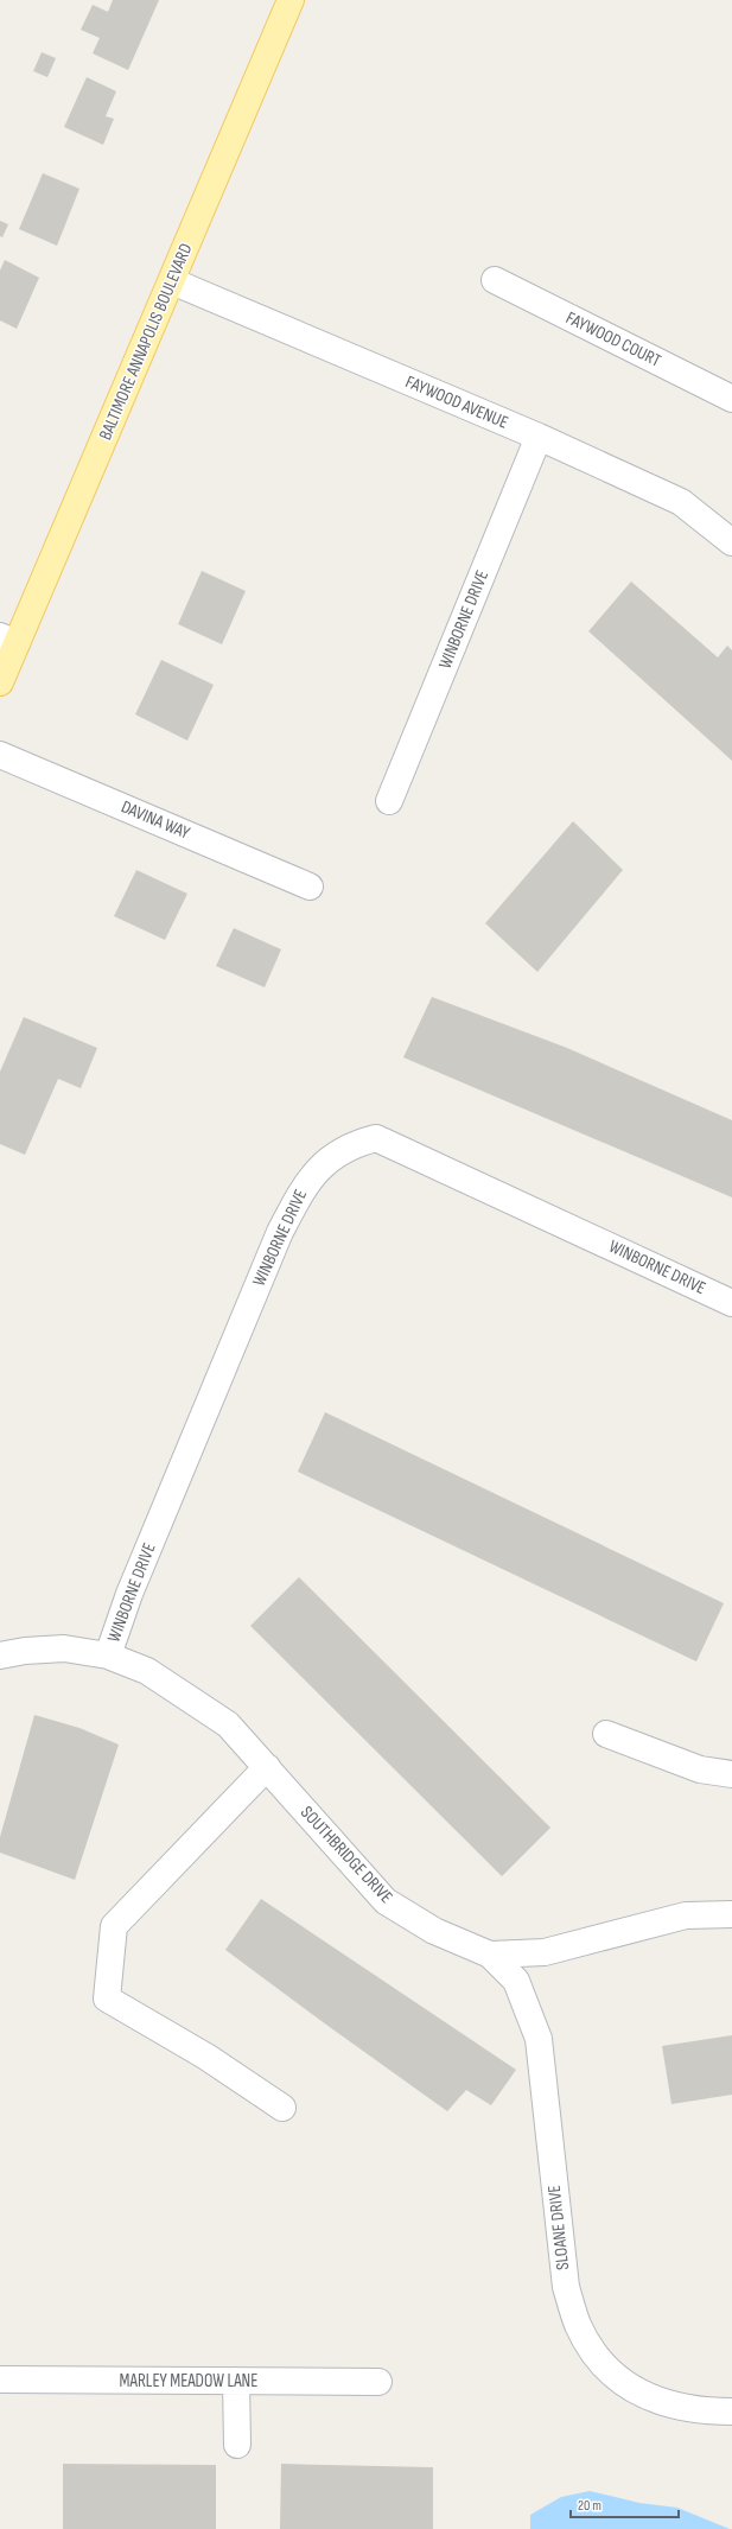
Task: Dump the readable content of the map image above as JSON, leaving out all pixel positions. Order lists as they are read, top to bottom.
{
  "streets": {
    "main road": ["BALTIMORE ANNAPOLIS BOULEVARD"],
    "street": [
      "FAYWOOD COURT",
      "FAYWOOD AVENUE",
      "WINBORNE DRIVE",
      "DAVINA WAY",
      "SOUTHBRIDGE DRIVE",
      "SLOANE DRIVE",
      "MARLEY MEADOW LANE"
    ]
  },
  "crossings": [
    ["BALTIMORE ANNAPOLIS BOULEVARD", "FAYWOOD AVENUE"],
    ["FAYWOOD AVENUE", "WINBORNE DRIVE"],
    ["WINBORNE DRIVE", "SOUTHBRIDGE DRIVE"],
    ["SOUTHBRIDGE DRIVE", "SLOANE DRIVE"]
  ],
  "scale_bar": "20 m"
}
